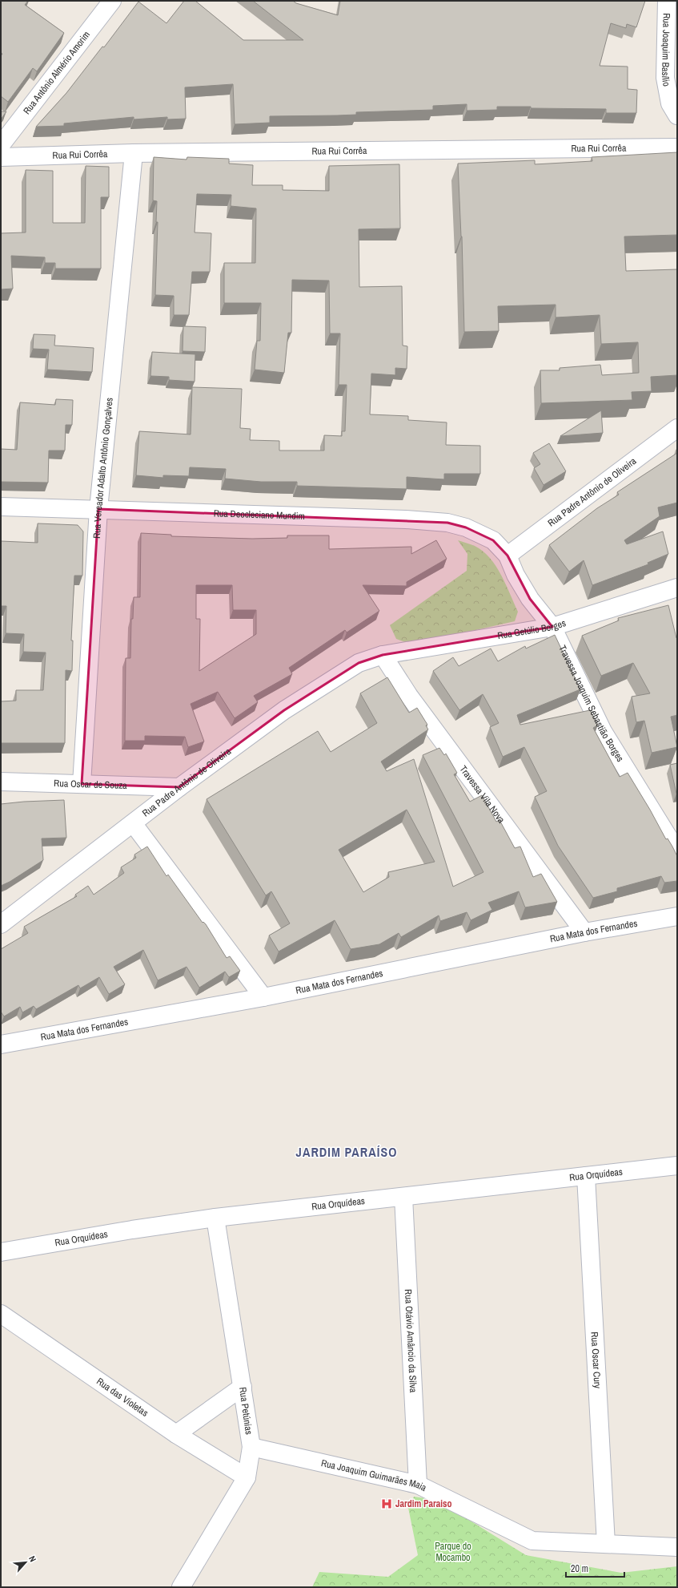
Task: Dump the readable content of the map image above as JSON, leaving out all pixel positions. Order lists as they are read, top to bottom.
{
  "streets": {
    "street": [
      "Rua Joaquim Basílio",
      "Rua Antônio Almério Amorim",
      "Rua Rui Corrêa",
      "Rua Vereador Adalto Antônio Gonçalves",
      "Rua Padre Antônio de Oliveira",
      "Rua Deocleciano Mundim",
      "Rua Getúlio Borges",
      "Travessa Joaquim Sebastião Borges",
      "Rua Oscar de Souza",
      "Travessa Vila Nova",
      "Rua Mata dos Fernandes",
      "Rua Orquídeas",
      "Rua Otávio Amâncio da Silva",
      "Rua Oscar Cury",
      "Rua das Violetas",
      "Rua Petúnias",
      "Rua Joaquim Guimarães Maia"
    ]
  },
  "crossings": [
    ["Rua Rui Corrêa", "Rua Vereador Adalto Antônio Gonçalves"],
    ["Rua Vereador Adalto Antônio Gonçalves", "Rua Deocleciano Mundim"],
    ["Rua Vereador Adalto Antônio Gonçalves", "Rua Oscar de Souza"],
    ["Rua Padre Antônio de Oliveira", "Rua Deocleciano Mundim"],
    ["Rua Padre Antônio de Oliveira", "Rua Getúlio Borges"],
    ["Rua Padre Antônio de Oliveira", "Travessa Joaquim Sebastião Borges"],
    ["Rua Padre Antônio de Oliveira", "Rua Oscar de Souza"],
    ["Rua Padre Antônio de Oliveira", "Travessa Vila Nova"],
    ["Rua Deocleciano Mundim", "Travessa Joaquim Sebastião Borges"],
    ["Rua Getúlio Borges", "Travessa Joaquim Sebastião Borges"],
    ["Rua Getúlio Borges", "Travessa Vila Nova"],
    ["Travessa Vila Nova", "Rua Mata dos Fernandes"],
    ["Rua Orquídeas", "Rua Otávio Amâncio da Silva"],
    ["Rua Orquídeas", "Rua Oscar Cury"],
    ["Rua Orquídeas", "Rua Petúnias"],
    ["Rua Otávio Amâncio da Silva", "Rua Joaquim Guimarães Maia"],
    ["Rua Oscar Cury", "Rua Joaquim Guimarães Maia"],
    ["Rua das Violetas", "Rua Petúnias"],
    ["Rua Petúnias", "Rua Joaquim Guimarães Maia"]
  ],
  "districts": ["JARDIM PARAÍSO"],
  "parks": ["Parque do Mocambo"],
  "places": {
    "hospital": ["Jardim Paraiso"]
  },
  "scale_bar": "20 m",
  "north": "top right"
}
